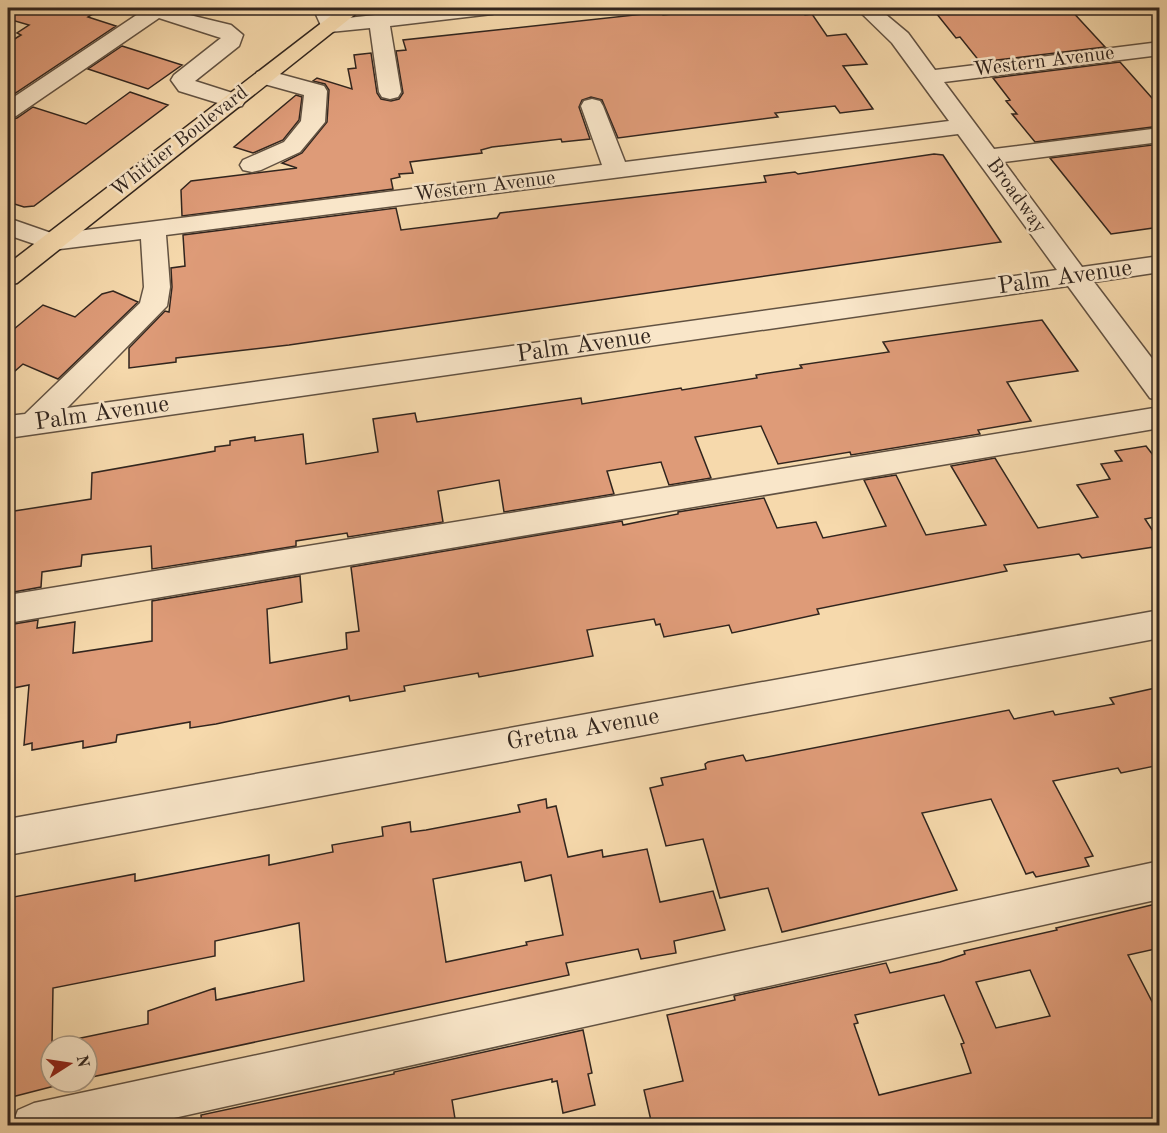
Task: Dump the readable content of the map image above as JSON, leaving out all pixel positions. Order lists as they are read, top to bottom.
{
  "streets": {
    "main road": ["Whittier Boulevard"],
    "street": [
      "Western Avenue",
      "Broadway",
      "Palm Avenue",
      "Gretna Avenue"
    ]
  },
  "crossings": [
    ["Western Avenue", "Whittier Boulevard"],
    ["Western Avenue", "Broadway"],
    ["Broadway", "Palm Avenue"]
  ],
  "north": "right"
}
